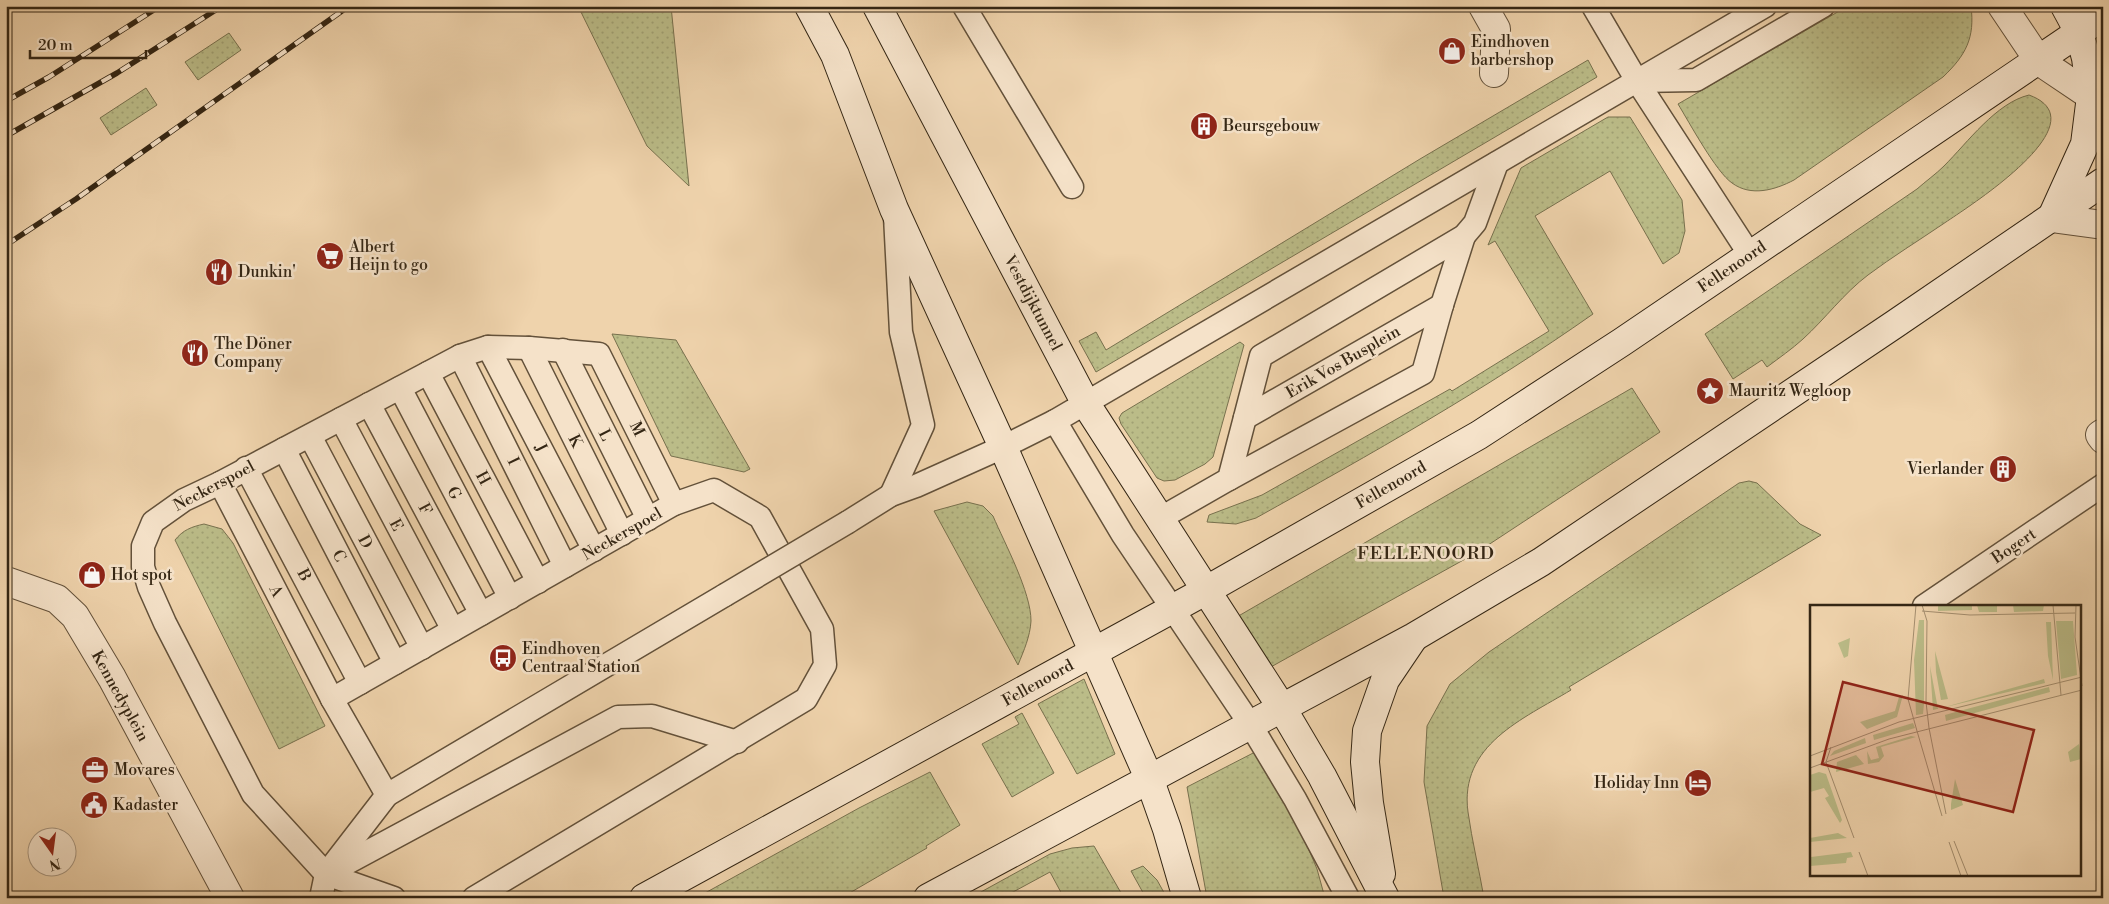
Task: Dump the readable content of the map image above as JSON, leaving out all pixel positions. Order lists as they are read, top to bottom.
{
  "streets": {
    "main road": ["Fellenoord", "Vestdijktunnel", "Kennedyplein"],
    "lane": [
      "Erik Vos Busplein",
      "M",
      "L",
      "K",
      "J",
      "I",
      "H",
      "Neckerspoel",
      "G",
      "F",
      "E",
      "D",
      "Bogert",
      "C",
      "B",
      "A"
    ]
  },
  "crossings": [
    ["Fellenoord", "Vestdijktunnel"],
    ["M", "Neckerspoel"],
    ["L", "Neckerspoel"],
    ["K", "Neckerspoel"],
    ["J", "Neckerspoel"],
    ["I", "Neckerspoel"],
    ["H", "Neckerspoel"],
    ["Neckerspoel", "G"],
    ["Neckerspoel", "F"],
    ["Neckerspoel", "E"],
    ["Neckerspoel", "D"],
    ["Neckerspoel", "C"],
    ["Neckerspoel", "B"],
    ["Neckerspoel", "A"]
  ],
  "districts": ["FELLENOORD"],
  "places": {
    "shop": ["Eindhoven barbershop", "Hot spot"],
    "building": ["Beursgebouw", "Vierlander"],
    "supermarket": ["Albert Heijn to go"],
    "restaurant": ["Dunkin'", "The Döner Company"],
    "place": ["Mauritz Wegloop"],
    "bus stop": ["Eindhoven Centraal Station"],
    "office": ["Movares"],
    "hotel": ["Holiday Inn"],
    "public building": ["Kadaster"]
  },
  "scale_bar": "20 m",
  "north": "bottom"
}
